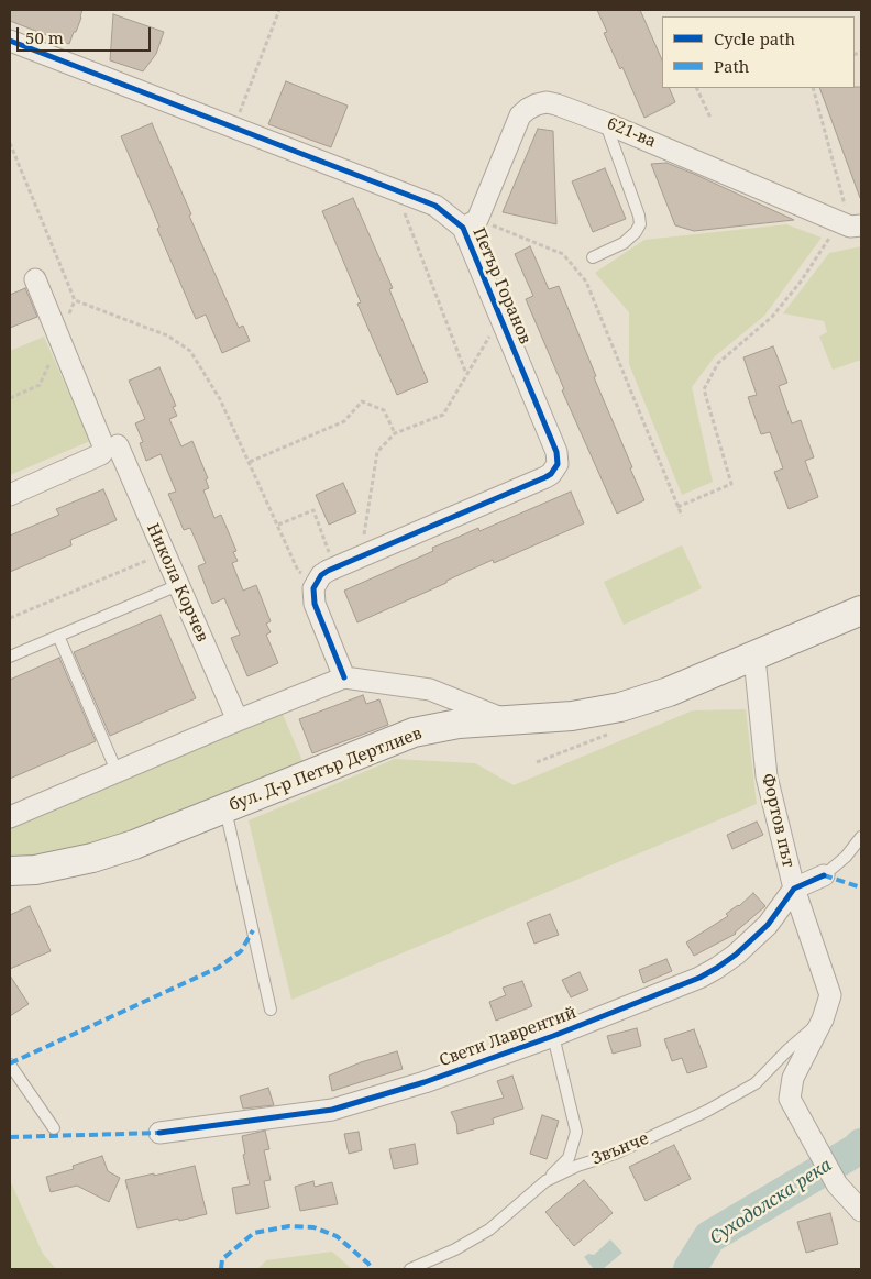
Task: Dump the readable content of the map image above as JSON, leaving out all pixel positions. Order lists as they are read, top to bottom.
{
  "streets": {
    "main road": ["бул. Д-р Петър Дертлиев"],
    "street": [
      "621-ва",
      "Петър Горанов",
      "Никола Корчев",
      "Фортов път",
      "Свети Лаврентий"
    ],
    "lane": ["Звънче"]
  },
  "crossings": [
    ["621-ва", "Петър Горанов"],
    ["бул. Д-р Петър Дертлиев", "Фортов път"],
    ["Фортов път", "Свети Лаврентий"],
    ["Фортов път", "Звънче"]
  ],
  "water": ["Суходолска река"],
  "legend": ["Cycle path", "Path"],
  "scale_bar": "50 m"
}
